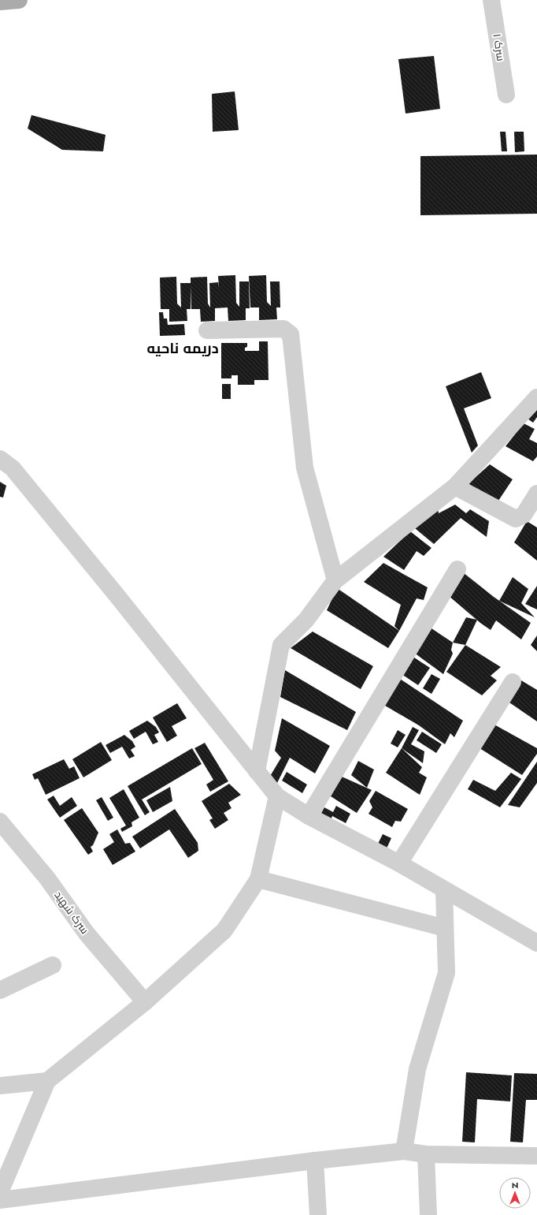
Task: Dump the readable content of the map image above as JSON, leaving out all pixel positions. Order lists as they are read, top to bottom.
{
  "streets": {
    "street": ["سرک ۱", "سرک شهید"]
  },
  "districts": ["دریمه ناحیه"],
  "north": "top"
}
